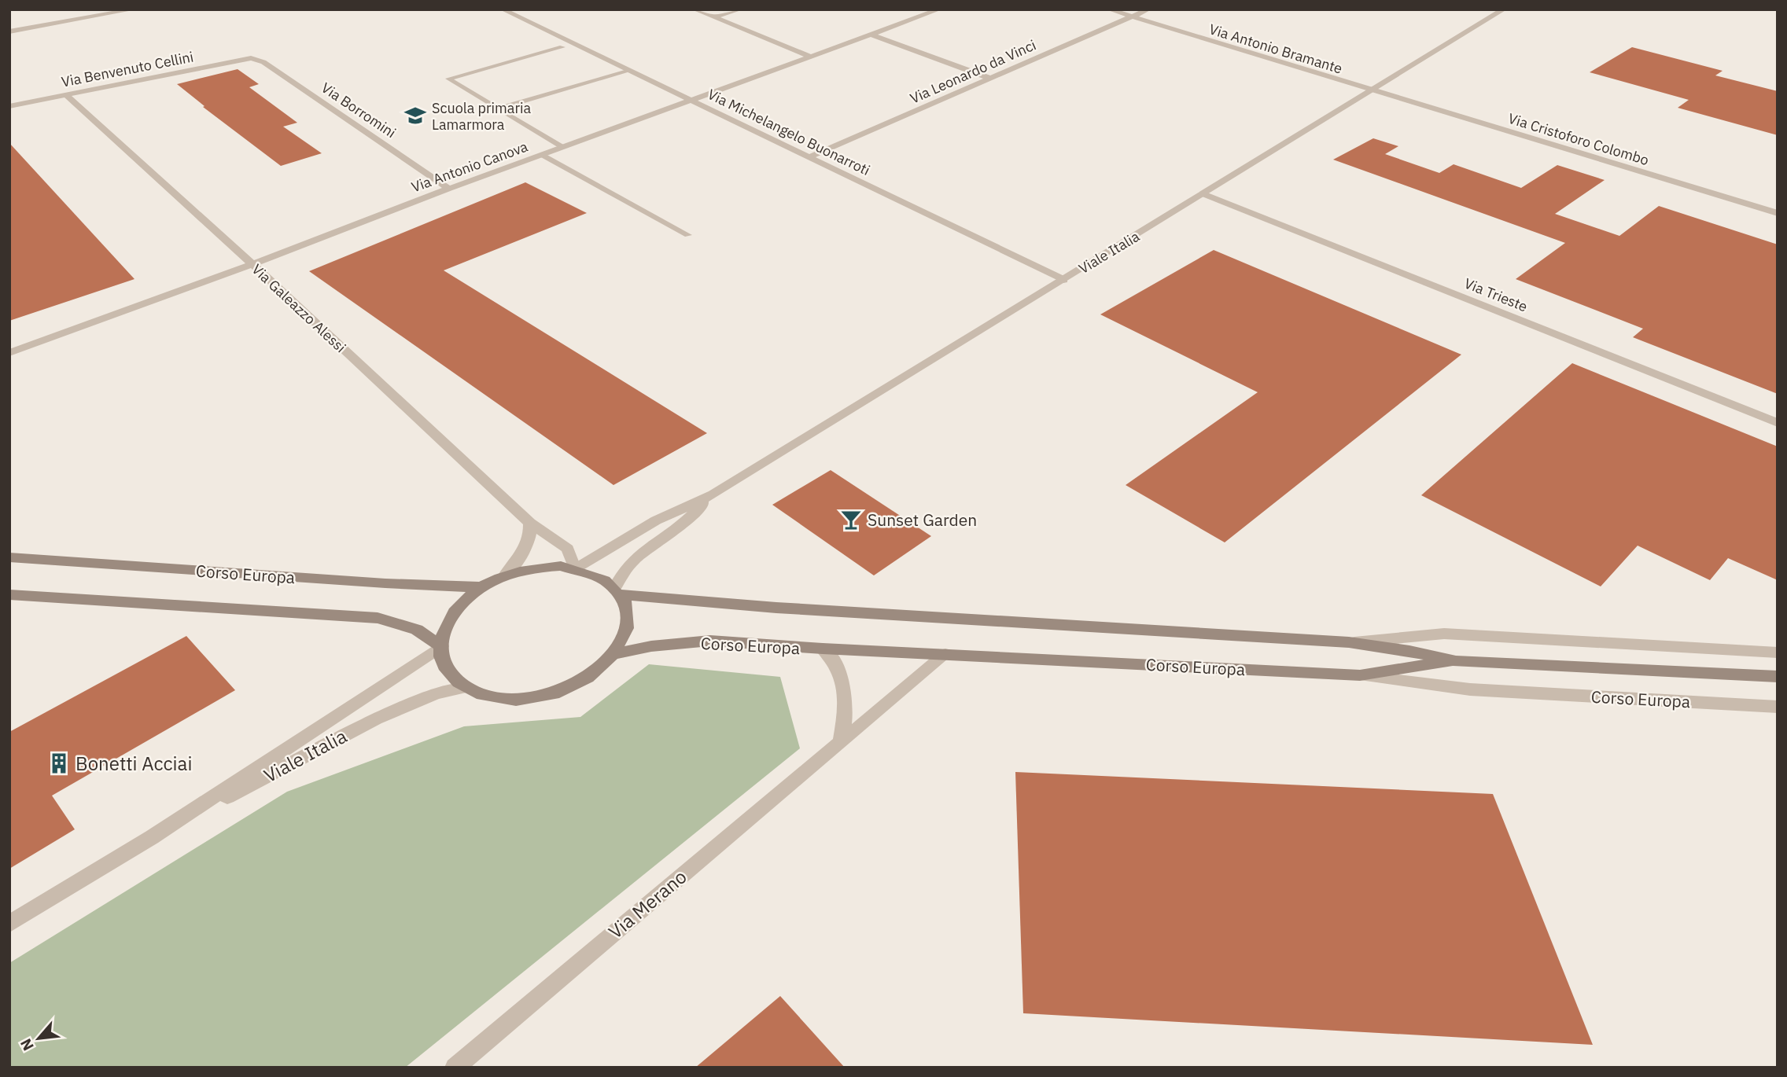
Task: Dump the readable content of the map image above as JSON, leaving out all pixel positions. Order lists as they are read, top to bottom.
{
  "streets": {
    "main road": ["Corso Europa"],
    "street": [
      "Via Antonio Bramante",
      "Via Benvenuto Cellini",
      "Via Leonardo da Vinci",
      "Via Borromini",
      "Via Michelangelo Buonarroti",
      "Via Cristoforo Colombo",
      "Via Antonio Canova",
      "Viale Italia",
      "Via Trieste",
      "Via Galeazzo Alessi",
      "Via Merano"
    ]
  },
  "crossings": [
    ["Via Antonio Bramante", "Via Leonardo da Vinci"],
    ["Via Antonio Bramante", "Via Cristoforo Colombo"],
    ["Via Antonio Bramante", "Viale Italia"],
    ["Via Benvenuto Cellini", "Via Borromini"],
    ["Via Benvenuto Cellini", "Via Galeazzo Alessi"],
    ["Via Leonardo da Vinci", "Via Michelangelo Buonarroti"],
    ["Via Borromini", "Via Antonio Canova"],
    ["Via Michelangelo Buonarroti", "Via Antonio Canova"],
    ["Via Michelangelo Buonarroti", "Viale Italia"],
    ["Via Cristoforo Colombo", "Viale Italia"],
    ["Via Antonio Canova", "Via Galeazzo Alessi"],
    ["Viale Italia", "Via Trieste"],
    ["Viale Italia", "Via Galeazzo Alessi"],
    ["Viale Italia", "Corso Europa"],
    ["Via Galeazzo Alessi", "Corso Europa"],
    ["Corso Europa", "Via Merano"]
  ],
  "places": {
    "school or university": ["Scuola primaria Lamarmora"],
    "bar": ["Sunset Garden"],
    "building": ["Bonetti Acciai"]
  },
  "north": "bottom left"
}
